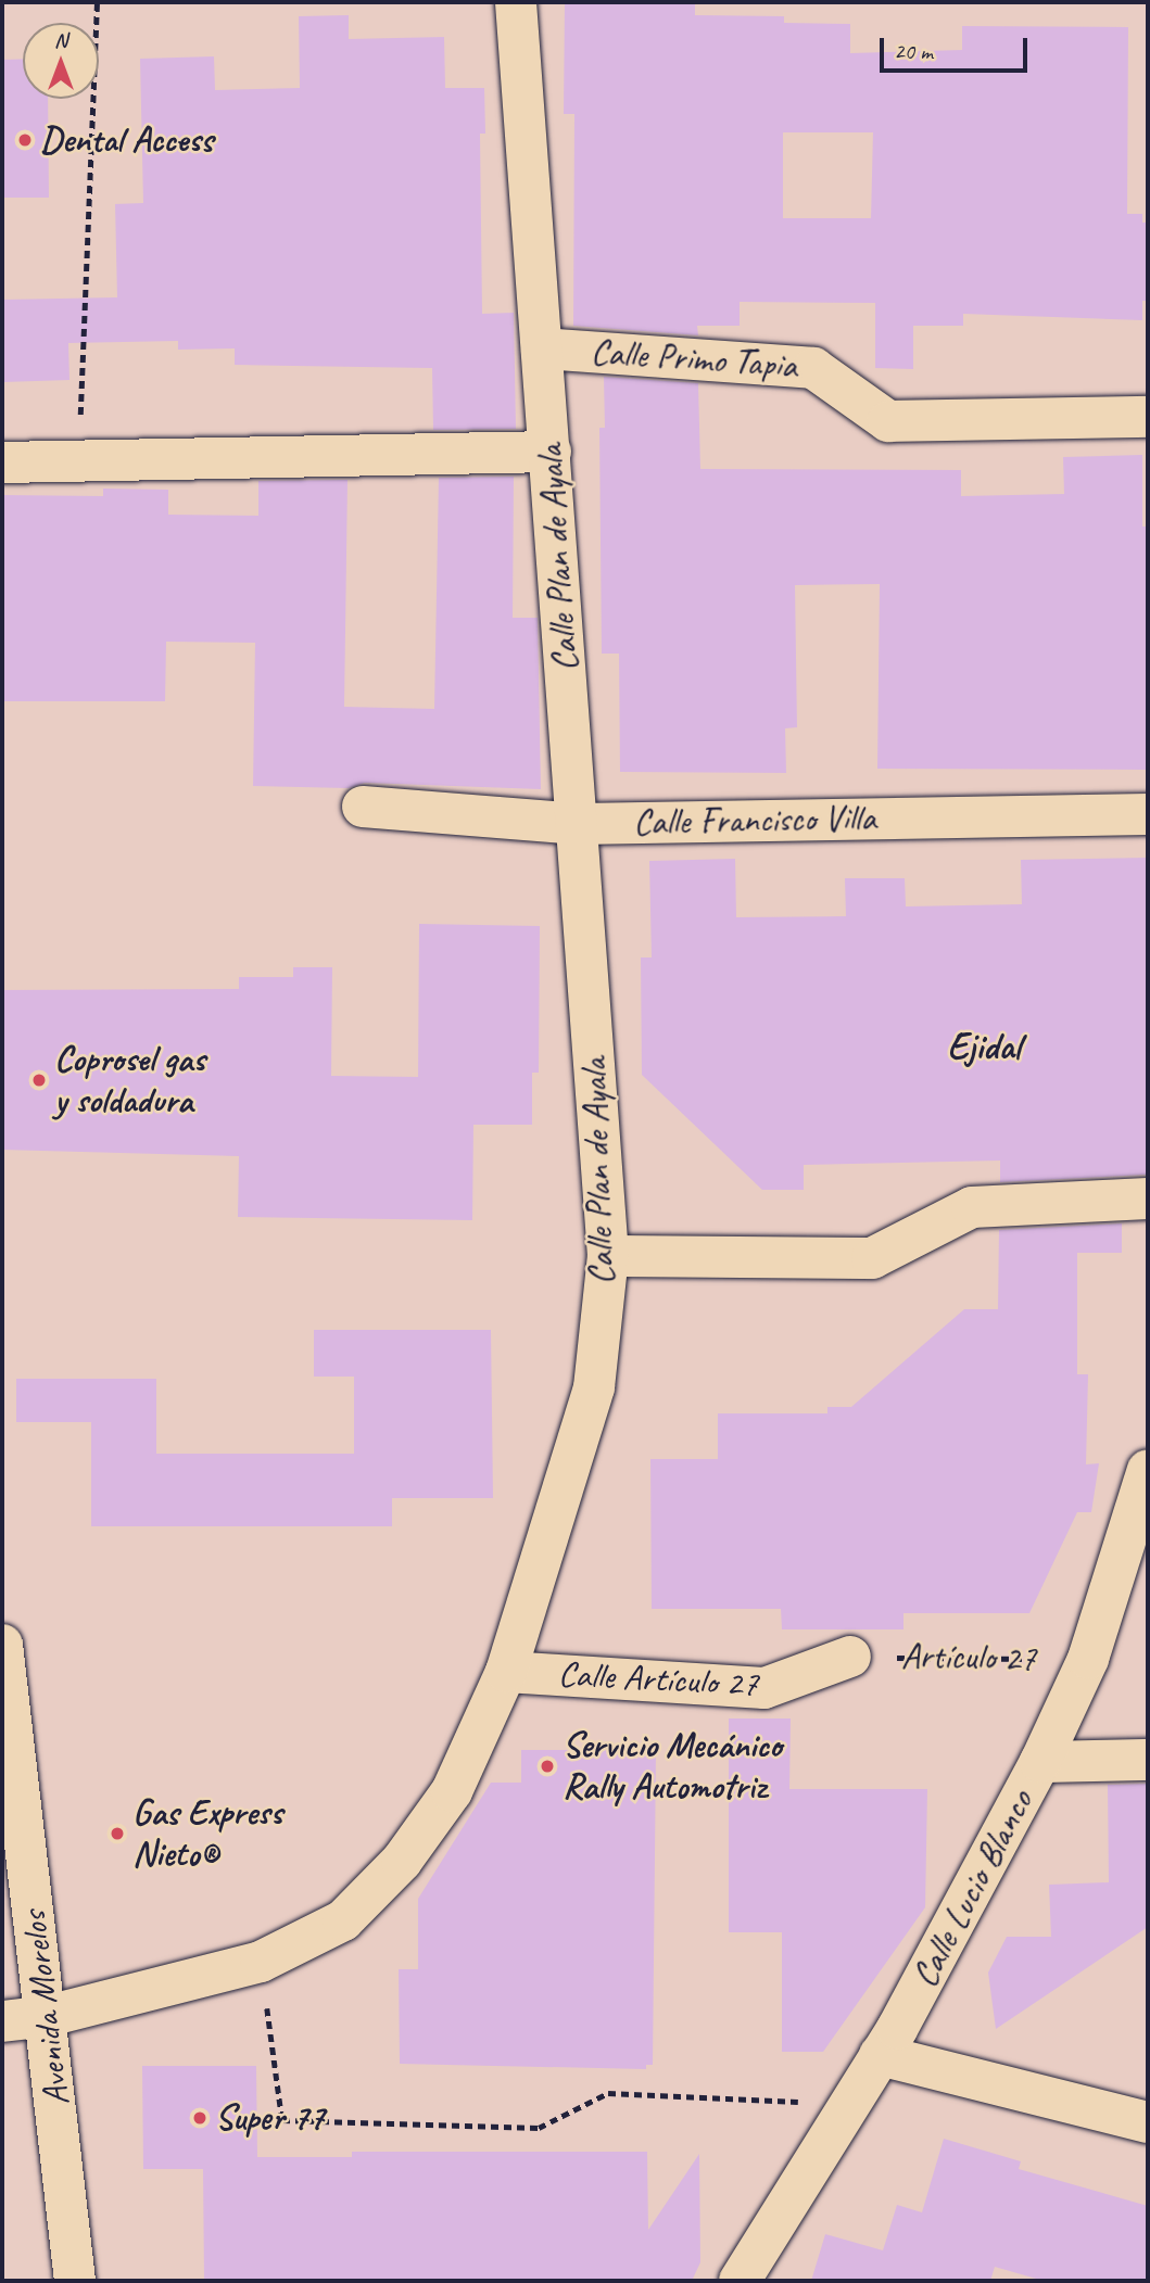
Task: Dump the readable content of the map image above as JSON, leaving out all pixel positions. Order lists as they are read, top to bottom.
{
  "streets": {
    "street": [
      "Calle Primo Tapia",
      "Calle Plan de Ayala",
      "Calle Francisco Villa",
      "Calle Artículo 27",
      "Calle Lucio Blanco",
      "Avenida Morelos"
    ],
    "path": ["Artículo 27"]
  },
  "crossings": [
    ["Calle Primo Tapia", "Calle Plan de Ayala"],
    ["Calle Plan de Ayala", "Calle Francisco Villa"],
    ["Calle Plan de Ayala", "Calle Artículo 27"],
    ["Calle Plan de Ayala", "Avenida Morelos"],
    ["Artículo 27", "Calle Artículo 27"],
    ["Artículo 27", "Calle Lucio Blanco"]
  ],
  "districts": ["Ejidal"],
  "places": [
    "Dental Access",
    "Coprosel gas y soldadura",
    "Servicio Mecánico Rally Automotriz",
    "Gas Express Nieto®",
    "Super 77"
  ],
  "scale_bar": "20 m",
  "north": "top"
}
